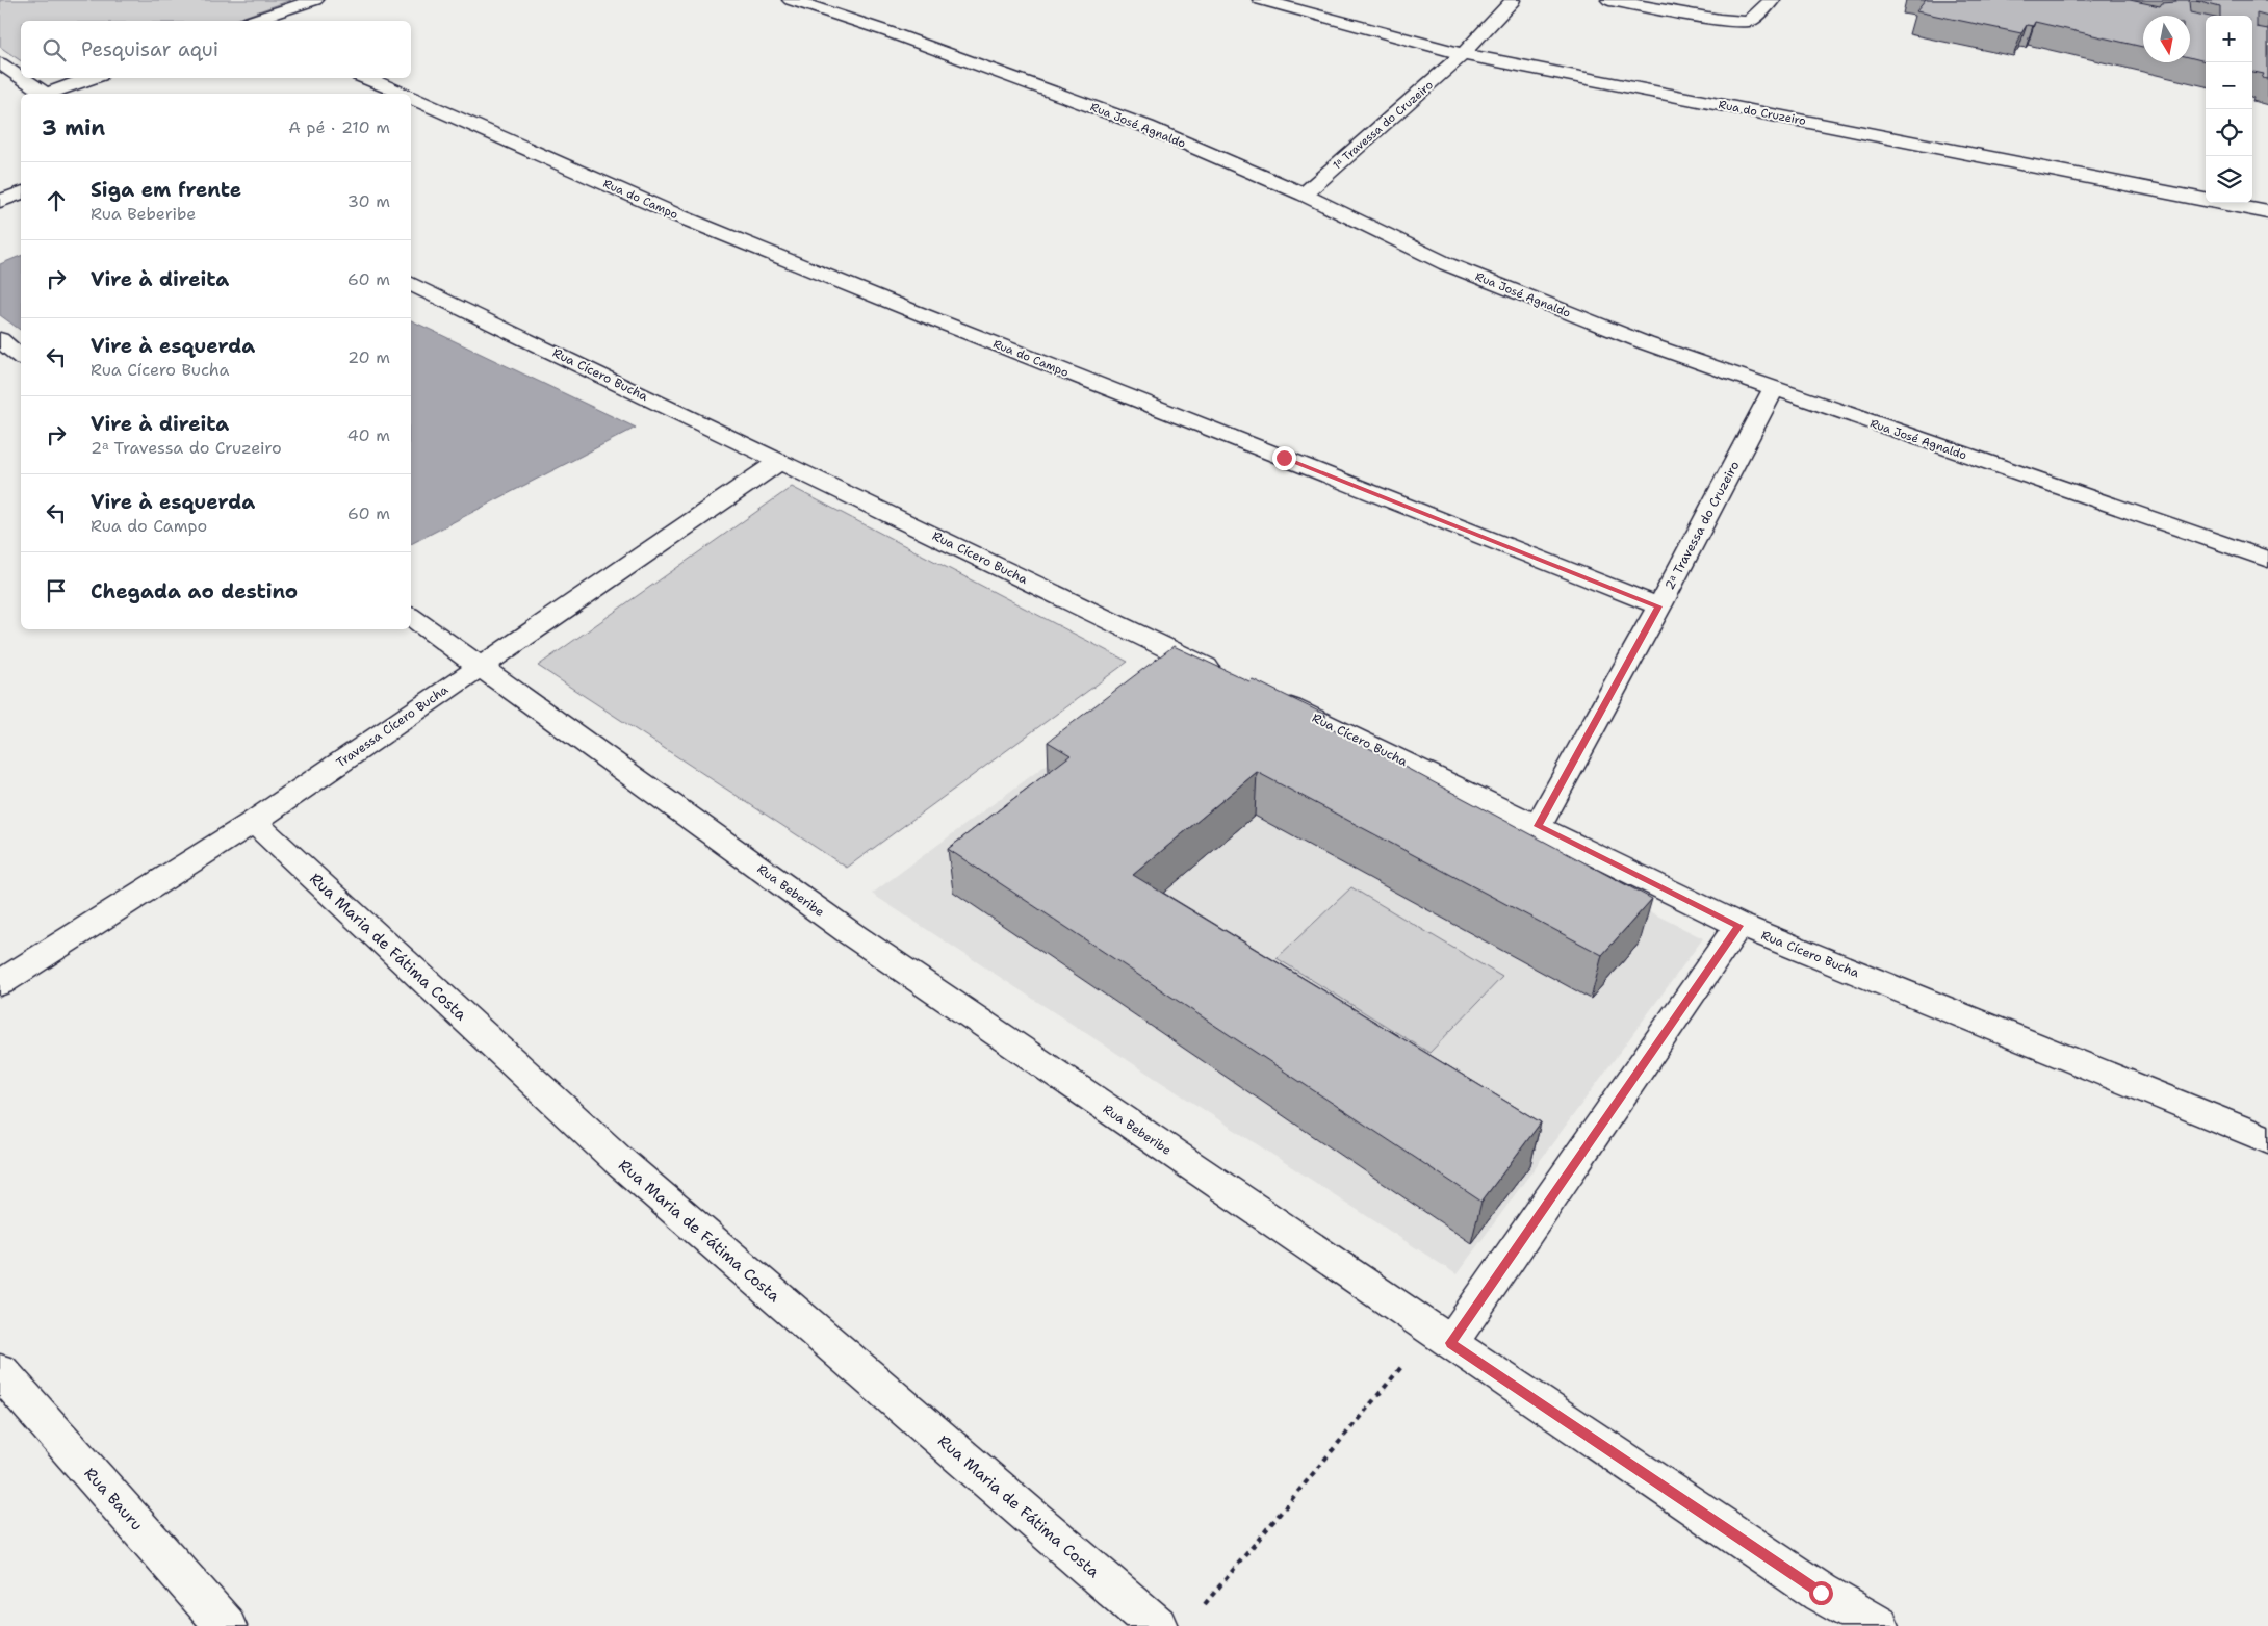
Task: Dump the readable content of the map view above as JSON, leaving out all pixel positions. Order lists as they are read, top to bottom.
{
  "streets": {
    "street": [
      "Rua do Cruzeiro",
      "Rua José Agnaldo",
      "1ᵃ Travessa do Cruzeiro",
      "Rua do Campo",
      "Rua Cícero Bucha",
      "2ᵃ Travessa do Cruzeiro",
      "Travessa Cícero Bucha",
      "Rua Beberibe",
      "Rua Maria de Fátima Costa",
      "Rua Bauru"
    ]
  },
  "crossings": [
    ["Rua do Cruzeiro", "1ᵃ Travessa do Cruzeiro"],
    ["Rua José Agnaldo", "1ᵃ Travessa do Cruzeiro"],
    ["Rua José Agnaldo", "2ᵃ Travessa do Cruzeiro"],
    ["Rua do Campo", "2ᵃ Travessa do Cruzeiro"],
    ["Rua Cícero Bucha", "2ᵃ Travessa do Cruzeiro"],
    ["Rua Cícero Bucha", "Travessa Cícero Bucha"],
    ["Travessa Cícero Bucha", "Rua Beberibe"],
    ["Travessa Cícero Bucha", "Rua Maria de Fátima Costa"]
  ],
  "north": "bottom",
  "page": {
    "map_buttons": ["+", "−"],
    "search": "Pesquisar aqui",
    "heading": ["3 min", "A pé · 210 m"],
    "list": [
      ["Siga em frente", "Rua Beberibe", "30 m"],
      ["Vire à direita", "60 m"],
      ["Vire à esquerda", "Rua Cícero Bucha", "20 m"],
      ["Vire à direita", "2ᵃ Travessa do Cruzeiro", "40 m"],
      ["Vire à esquerda", "Rua do Campo", "60 m"],
      "Chegada ao destino"
    ]
  }
}
